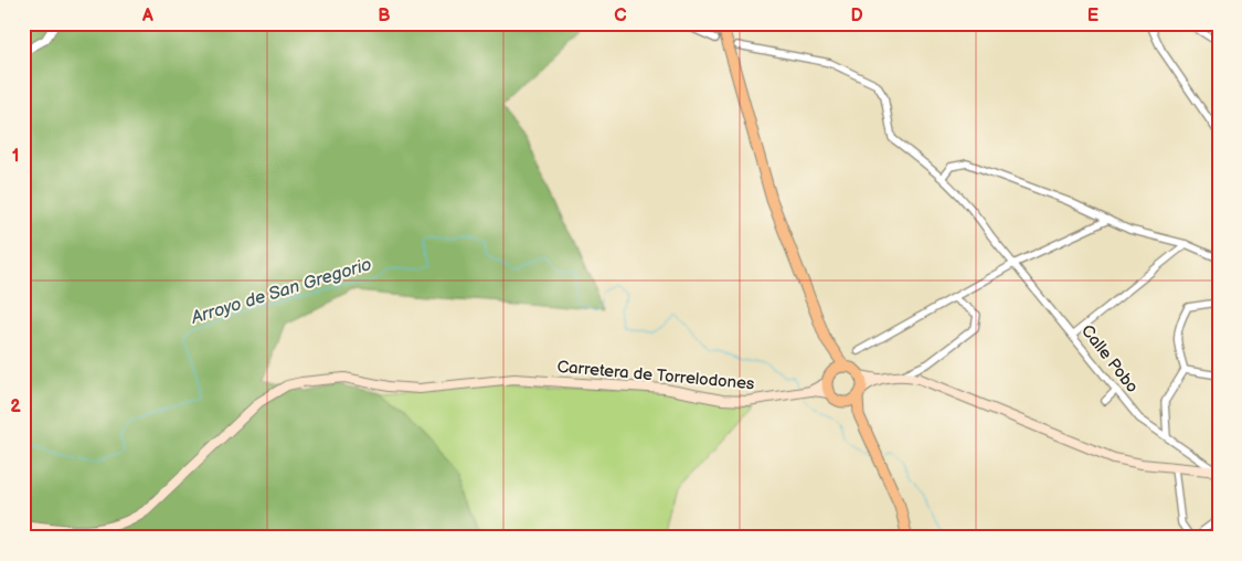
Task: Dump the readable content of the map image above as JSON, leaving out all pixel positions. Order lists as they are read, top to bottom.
{
  "streets": {
    "main road": ["Carretera de Torrelodones"],
    "street": ["Calle Pobo"]
  },
  "water": ["Arroyo de San Gregorio"],
  "grid": {
    "columns": [
      "A",
      "B",
      "C",
      "D",
      "E"
    ],
    "rows": ["1", "2"]
  }
}
